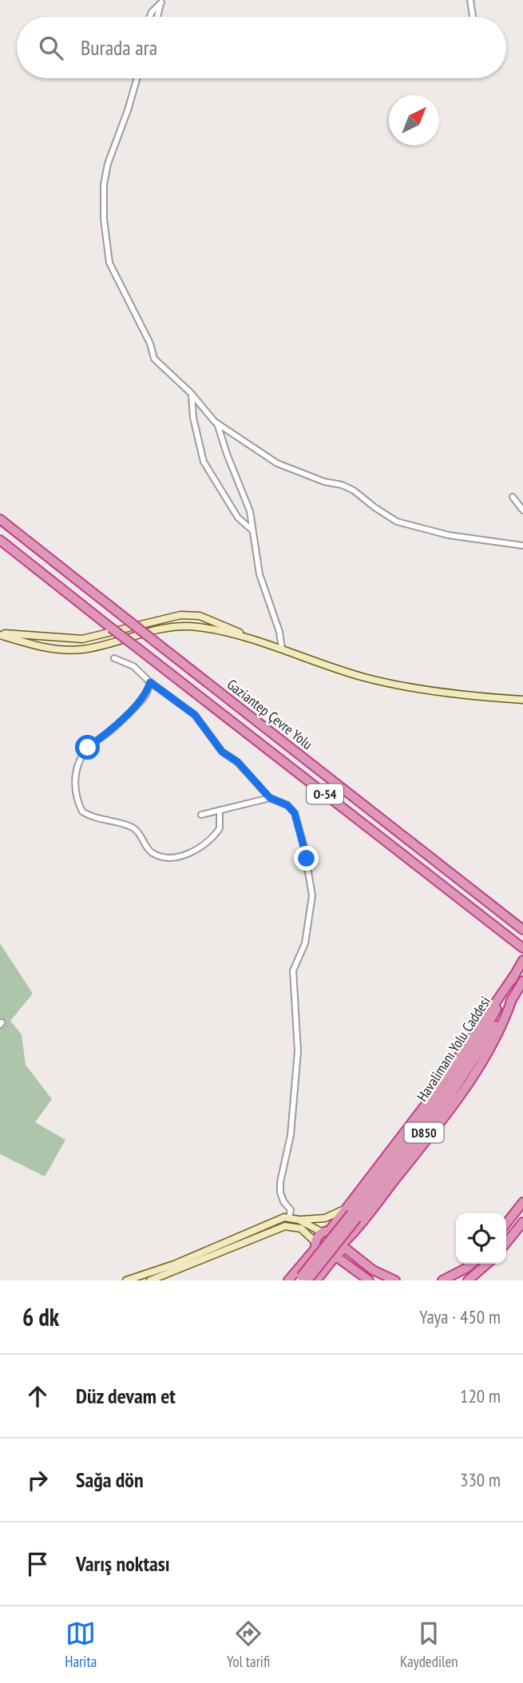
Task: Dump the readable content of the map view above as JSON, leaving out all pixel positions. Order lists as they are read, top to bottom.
{
  "streets": {
    "highway": [
      "Gaziantep Çevre Yolu",
      "O-54",
      "Havalimanı Yolu Caddesi",
      "D850"
    ]
  },
  "north": "top right",
  "page": {
    "search": "Burada ara",
    "heading": ["6 dk", "Yaya · 450 m"],
    "list": [
      ["Düz devam et", "120 m"],
      ["Sağa dön", "330 m"],
      "Varış noktası"
    ],
    "nav": ["Harita", "Yol tarifi", "Kaydedilen"]
  }
}
